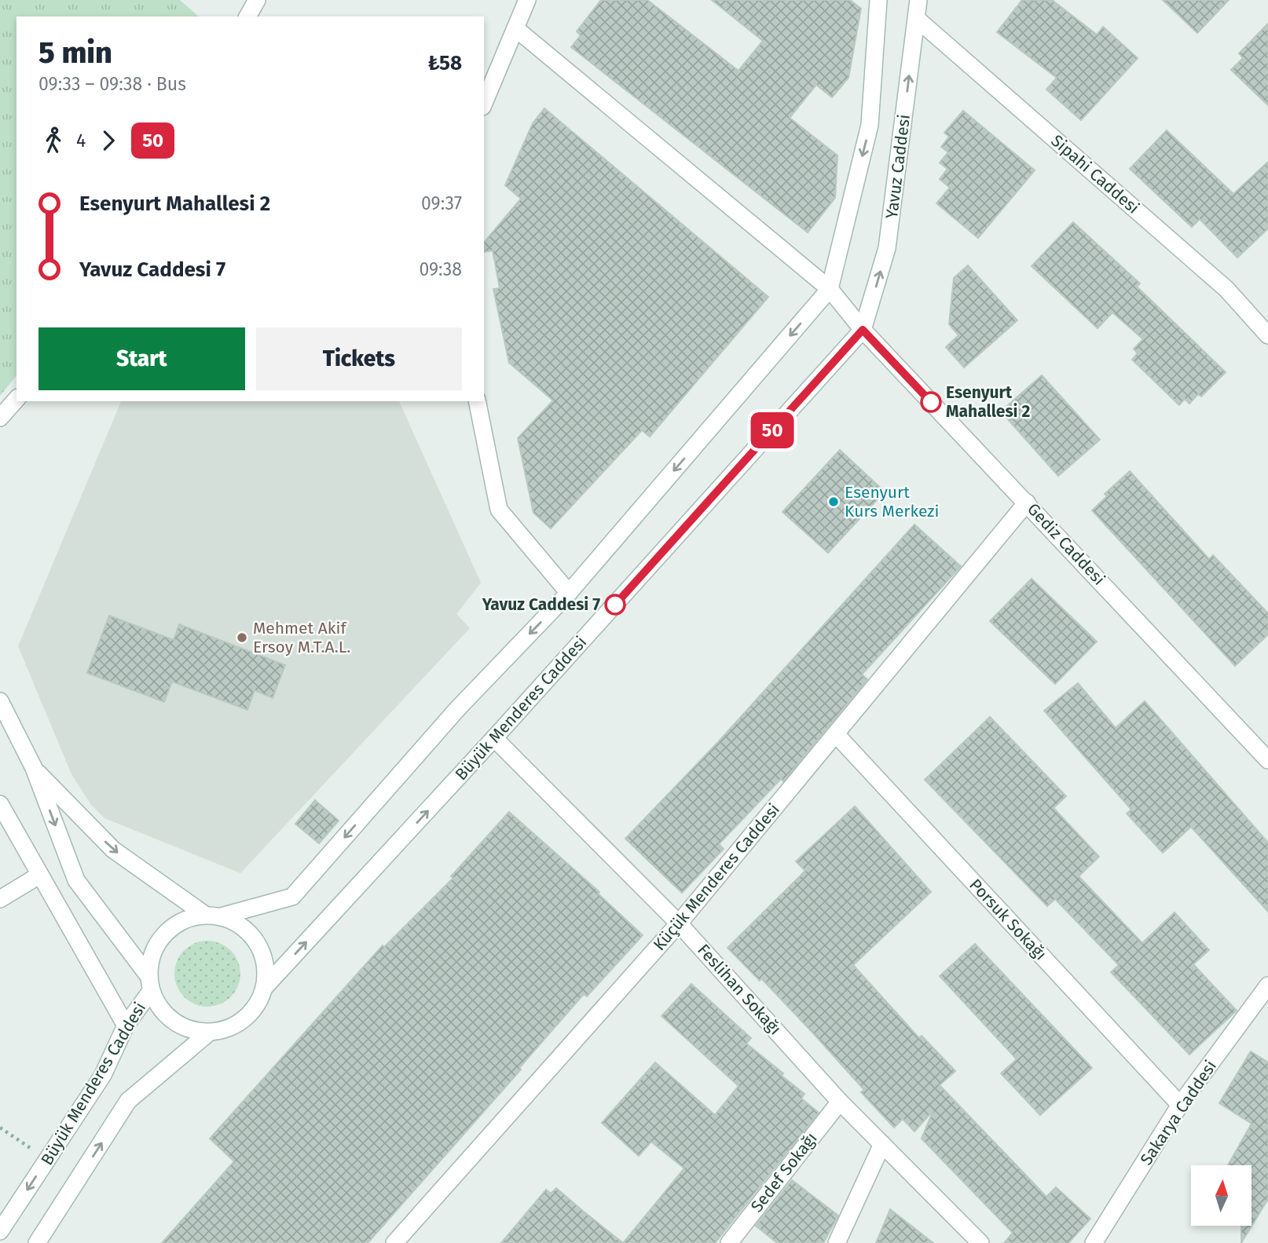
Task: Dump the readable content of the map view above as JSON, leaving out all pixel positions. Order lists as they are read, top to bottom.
{
  "streets": {
    "street": [
      "Yavuz Caddesi",
      "Sipahi Caddesi",
      "Gediz Caddesi",
      "Büyük Menderes Caddesi",
      "Küçük Menderes Caddesi",
      "Porsuk Sokağı",
      "Feslihan Sokağı",
      "Sakarya Caddesi",
      "Sedef Sokağı"
    ]
  },
  "crossings": [
    ["Yavuz Caddesi", "Sipahi Caddesi"],
    ["Yavuz Caddesi", "Gediz Caddesi"],
    ["Yavuz Caddesi", "Büyük Menderes Caddesi"],
    ["Gediz Caddesi", "Büyük Menderes Caddesi"],
    ["Gediz Caddesi", "Küçük Menderes Caddesi"],
    ["Büyük Menderes Caddesi", "Feslihan Sokağı"],
    ["Küçük Menderes Caddesi", "Porsuk Sokağı"],
    ["Küçük Menderes Caddesi", "Feslihan Sokağı"],
    ["Porsuk Sokağı", "Sakarya Caddesi"],
    ["Feslihan Sokağı", "Sedef Sokağı"]
  ],
  "places": [
    "Esenyurt Mahallesi 2",
    "Esenyurt Kurs Merkezi",
    "Yavuz Caddesi 7",
    "Mehmet Akif Ersoy M.T.A.L."
  ],
  "lines": ["bus line 50"],
  "north": "top",
  "page": {
    "on_map": "50",
    "heading": ["5 min", "09:33 – 09:38 · Bus", "₺58"],
    "legs": ["4", "50"],
    "list": [
      {
        "name": "Esenyurt Mahallesi 2",
        "value": "09:37"
      },
      {
        "name": "Yavuz Caddesi 7",
        "value": "09:38"
      }
    ],
    "buttons": ["Start", "Tickets"]
  }
}
